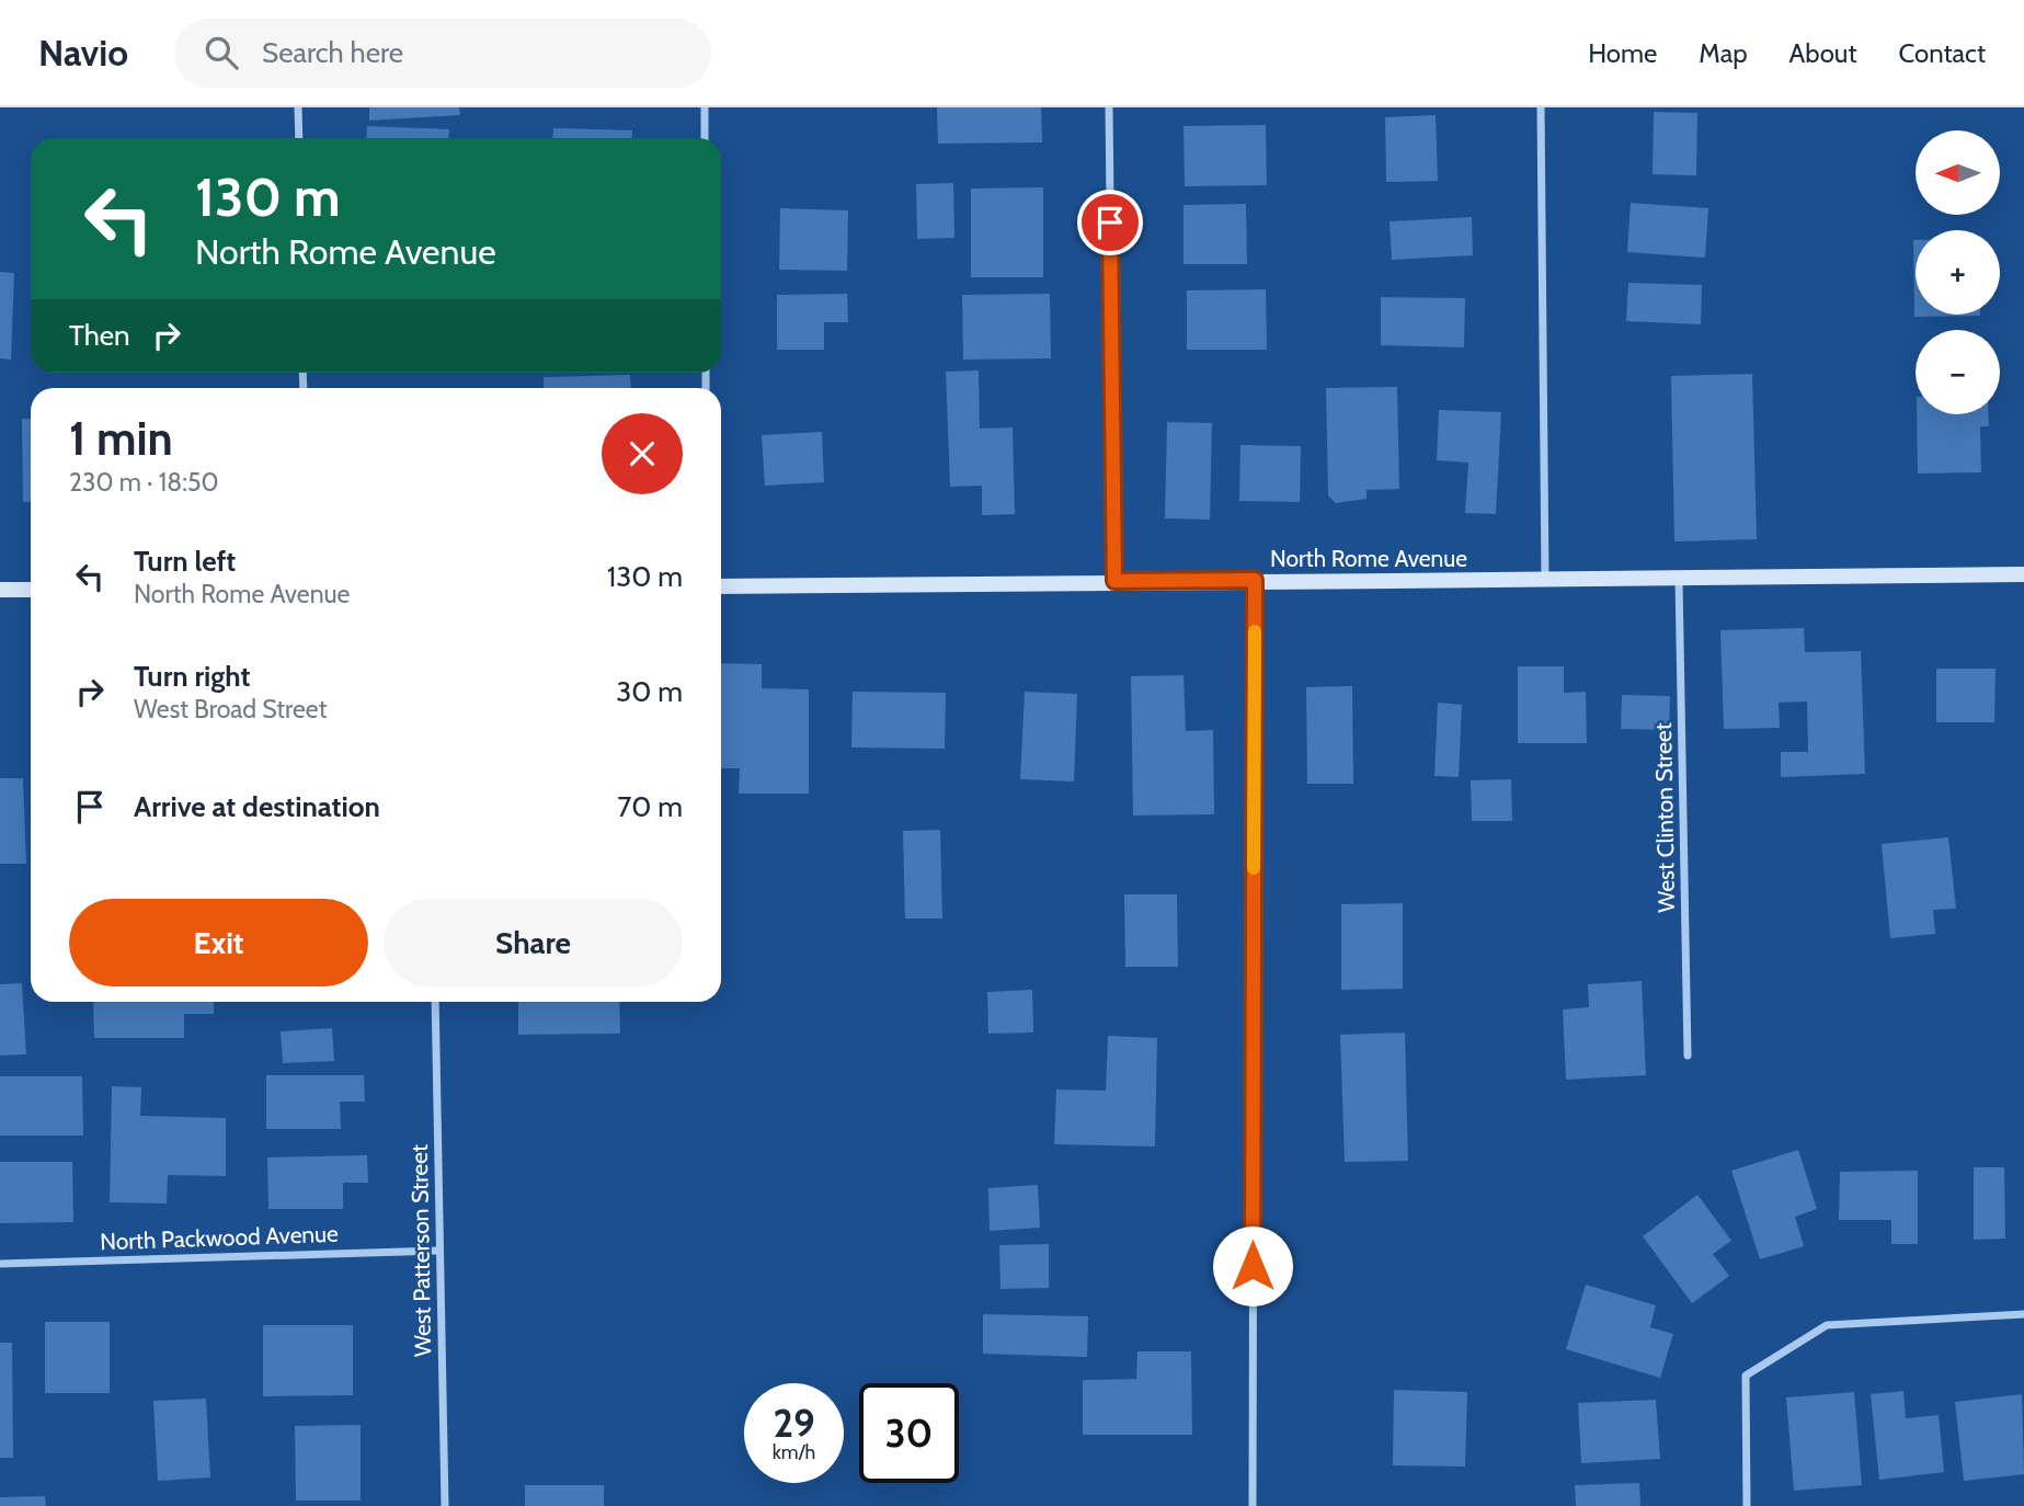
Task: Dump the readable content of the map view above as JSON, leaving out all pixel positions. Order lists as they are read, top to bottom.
{
  "streets": {
    "street": [
      "North Rome Avenue",
      "West Clinton Street",
      "North Packwood Avenue",
      "West Patterson Street"
    ]
  },
  "crossings": [
    ["North Rome Avenue", "West Clinton Street"],
    ["North Packwood Avenue", "West Patterson Street"]
  ],
  "north": "left",
  "page": {
    "header": "Navio",
    "search": "Search here",
    "nav": [
      "Home",
      "Map",
      "About",
      "Contact"
    ],
    "map_buttons": ["+", "−"],
    "turn": ["130 m", "North Rome Avenue"],
    "then": "Then",
    "heading": ["1 min", "230 m · 18:50"],
    "list": [
      {
        "name": "Turn left",
        "note": "North Rome Avenue",
        "value": "130 m"
      },
      {
        "name": "Turn right",
        "note": "West Broad Street",
        "value": "30 m"
      },
      {
        "name": "Arrive at destination",
        "value": "70 m"
      }
    ],
    "buttons": ["Exit", "Share"],
    "speed": "29 km/h",
    "limit": "30"
  }
}
